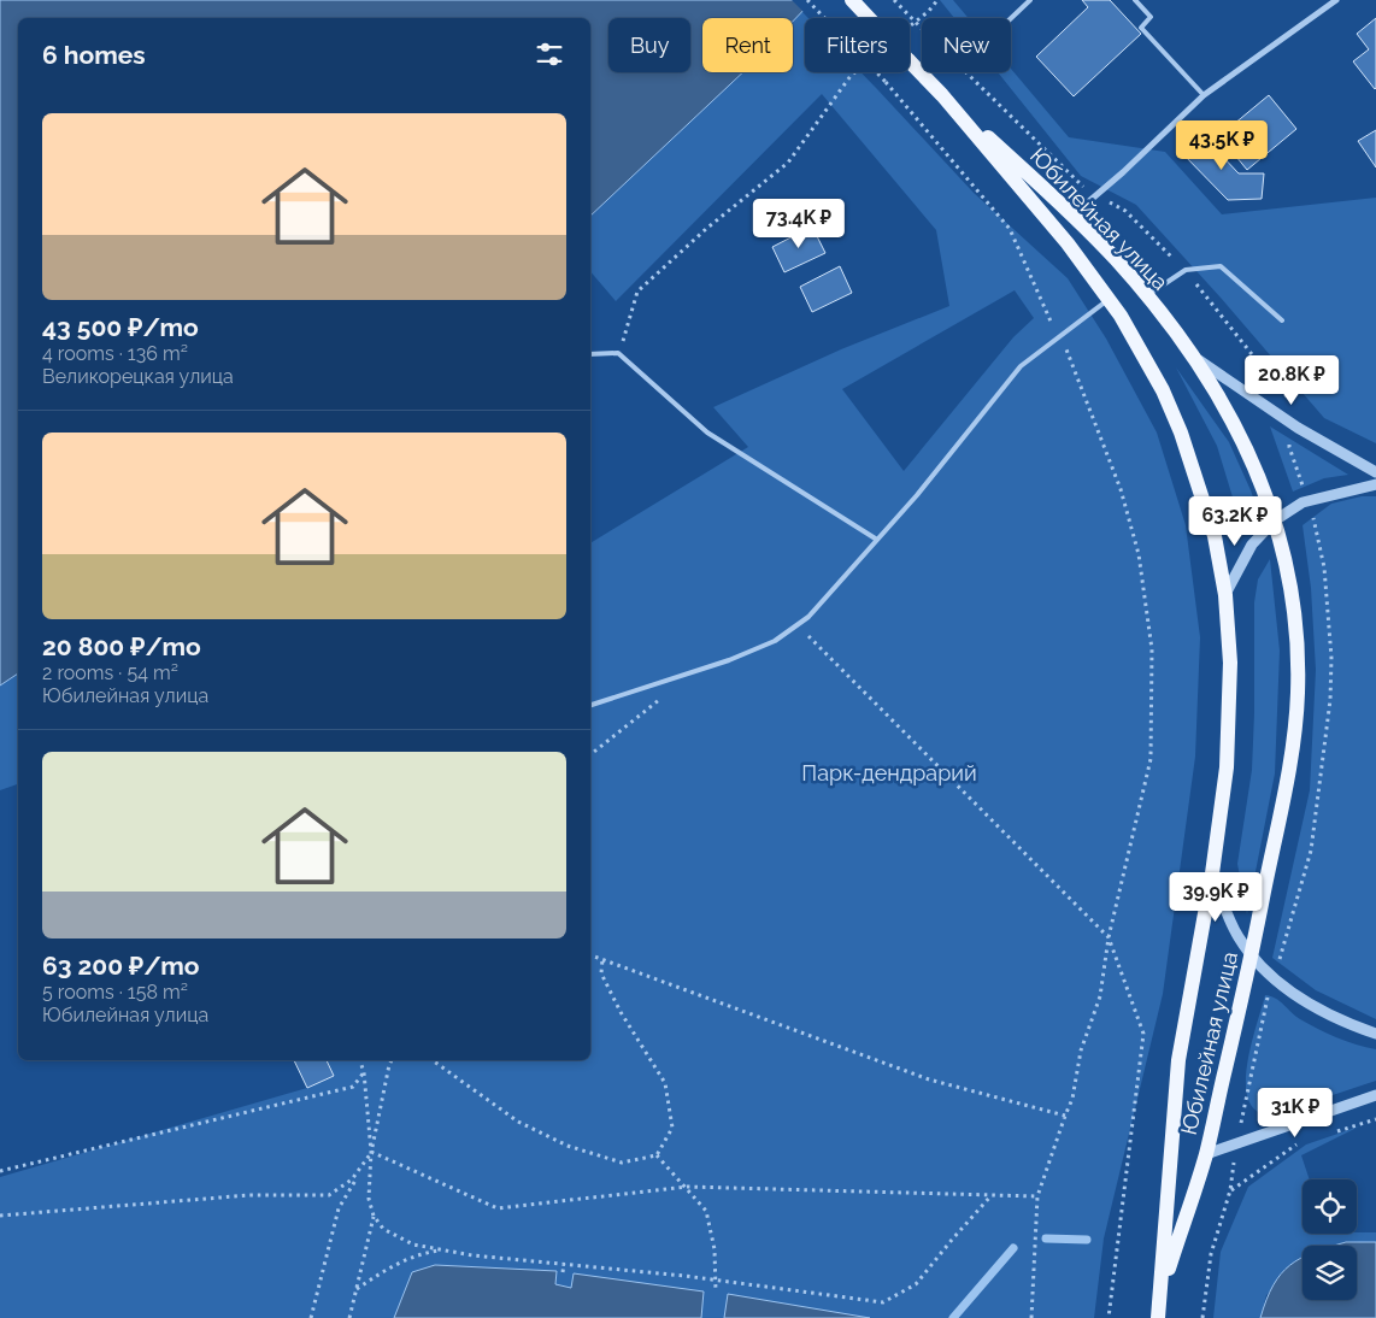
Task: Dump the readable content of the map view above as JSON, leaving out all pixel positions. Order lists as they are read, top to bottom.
{
  "streets": {
    "main road": ["Юбилейная улица"]
  },
  "parks": ["Парк-дендрарий"],
  "page": {
    "chip": [
      "Buy",
      "Rent",
      "Filters",
      "New"
    ],
    "heading": "6 homes",
    "list": [
      {
        "name": "43 500 ₽/mo",
        "note": "4 rooms · 136 m² · Великорецкая улица"
      },
      {
        "name": "20 800 ₽/mo",
        "note": "2 rooms · 54 m² · Юбилейная улица"
      },
      {
        "name": "63 200 ₽/mo",
        "note": "5 rooms · 158 m² · Юбилейная улица"
      }
    ],
    "price": [
      "43.5K ₽",
      "73.4K ₽",
      "20.8K ₽",
      "63.2K ₽",
      "39.9K ₽",
      "31K ₽"
    ]
  }
}
